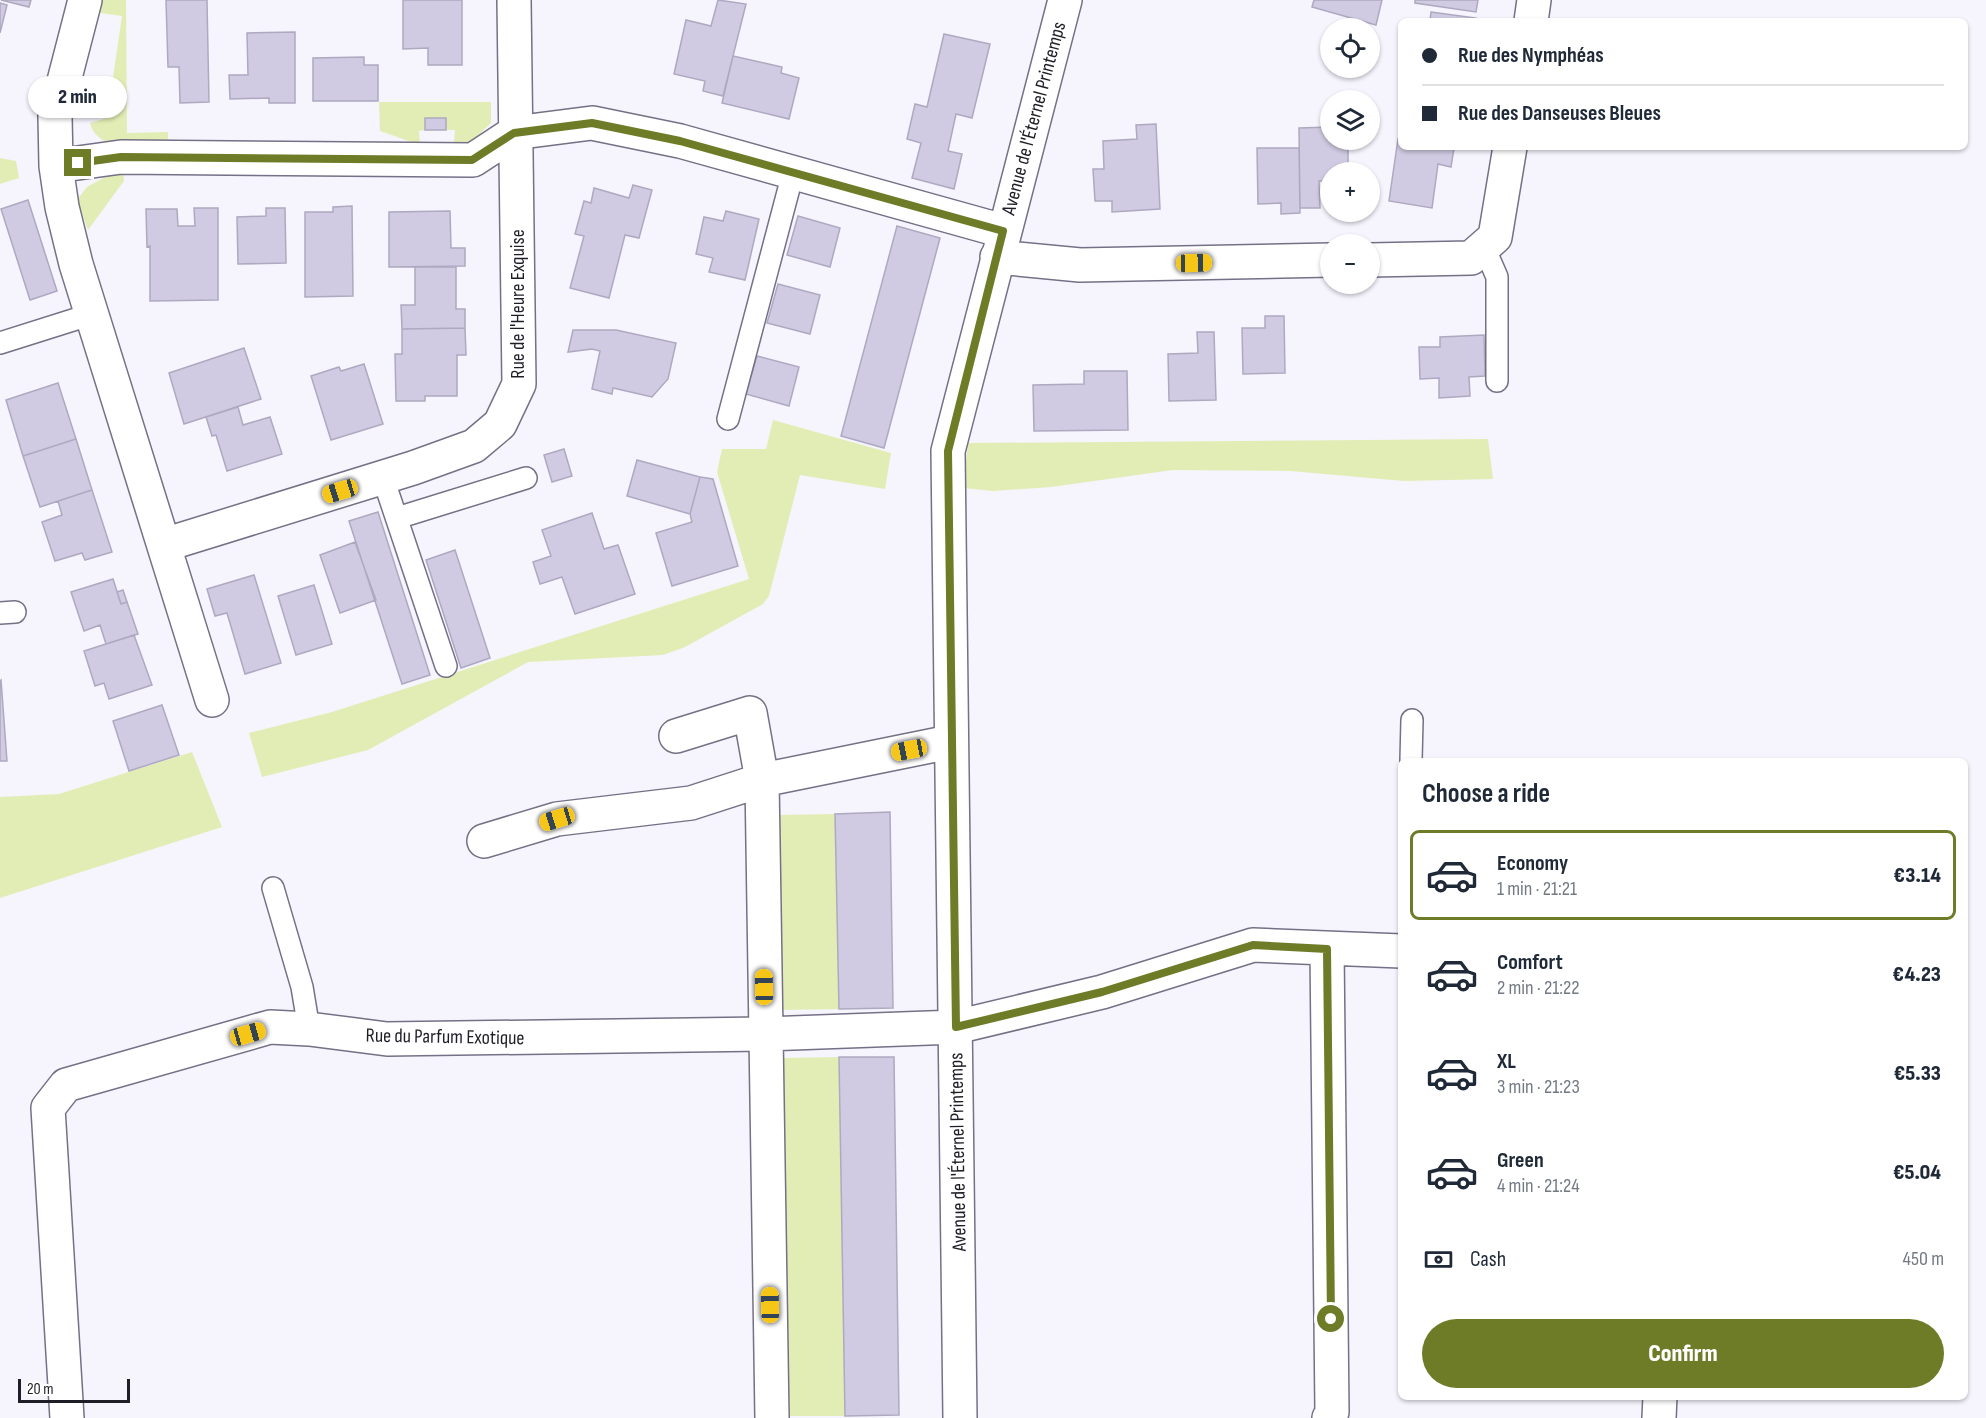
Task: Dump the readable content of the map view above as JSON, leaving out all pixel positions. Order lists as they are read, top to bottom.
{
  "streets": {
    "street": ["Avenue de l'Éternel Printemps", "Rue de l'Heure Exquise", "Rue du Parfum Exotique"]
  },
  "crossings": [
    ["Avenue de l'Éternel Printemps", "Rue du Parfum Exotique"]
  ],
  "scale_bar": "20 m",
  "page": {
    "map_buttons": ["+", "−"],
    "banner": ["Rue des Nymphéas", "Rue des Danseuses Bleues"],
    "bubble": "2 min",
    "heading": "Choose a ride",
    "list": [
      {
        "name": "Economy",
        "note": "1 min · 21:21",
        "value": "€3.14"
      },
      {
        "name": "Comfort",
        "note": "2 min · 21:22",
        "value": "€4.23"
      },
      {
        "name": "XL",
        "note": "3 min · 21:23",
        "value": "€5.33"
      },
      {
        "name": "Green",
        "note": "4 min · 21:24",
        "value": "€5.04"
      }
    ],
    "pay": ["Cash", "450 m"],
    "buttons": "Confirm",
    "scale": "20 m"
  }
}
